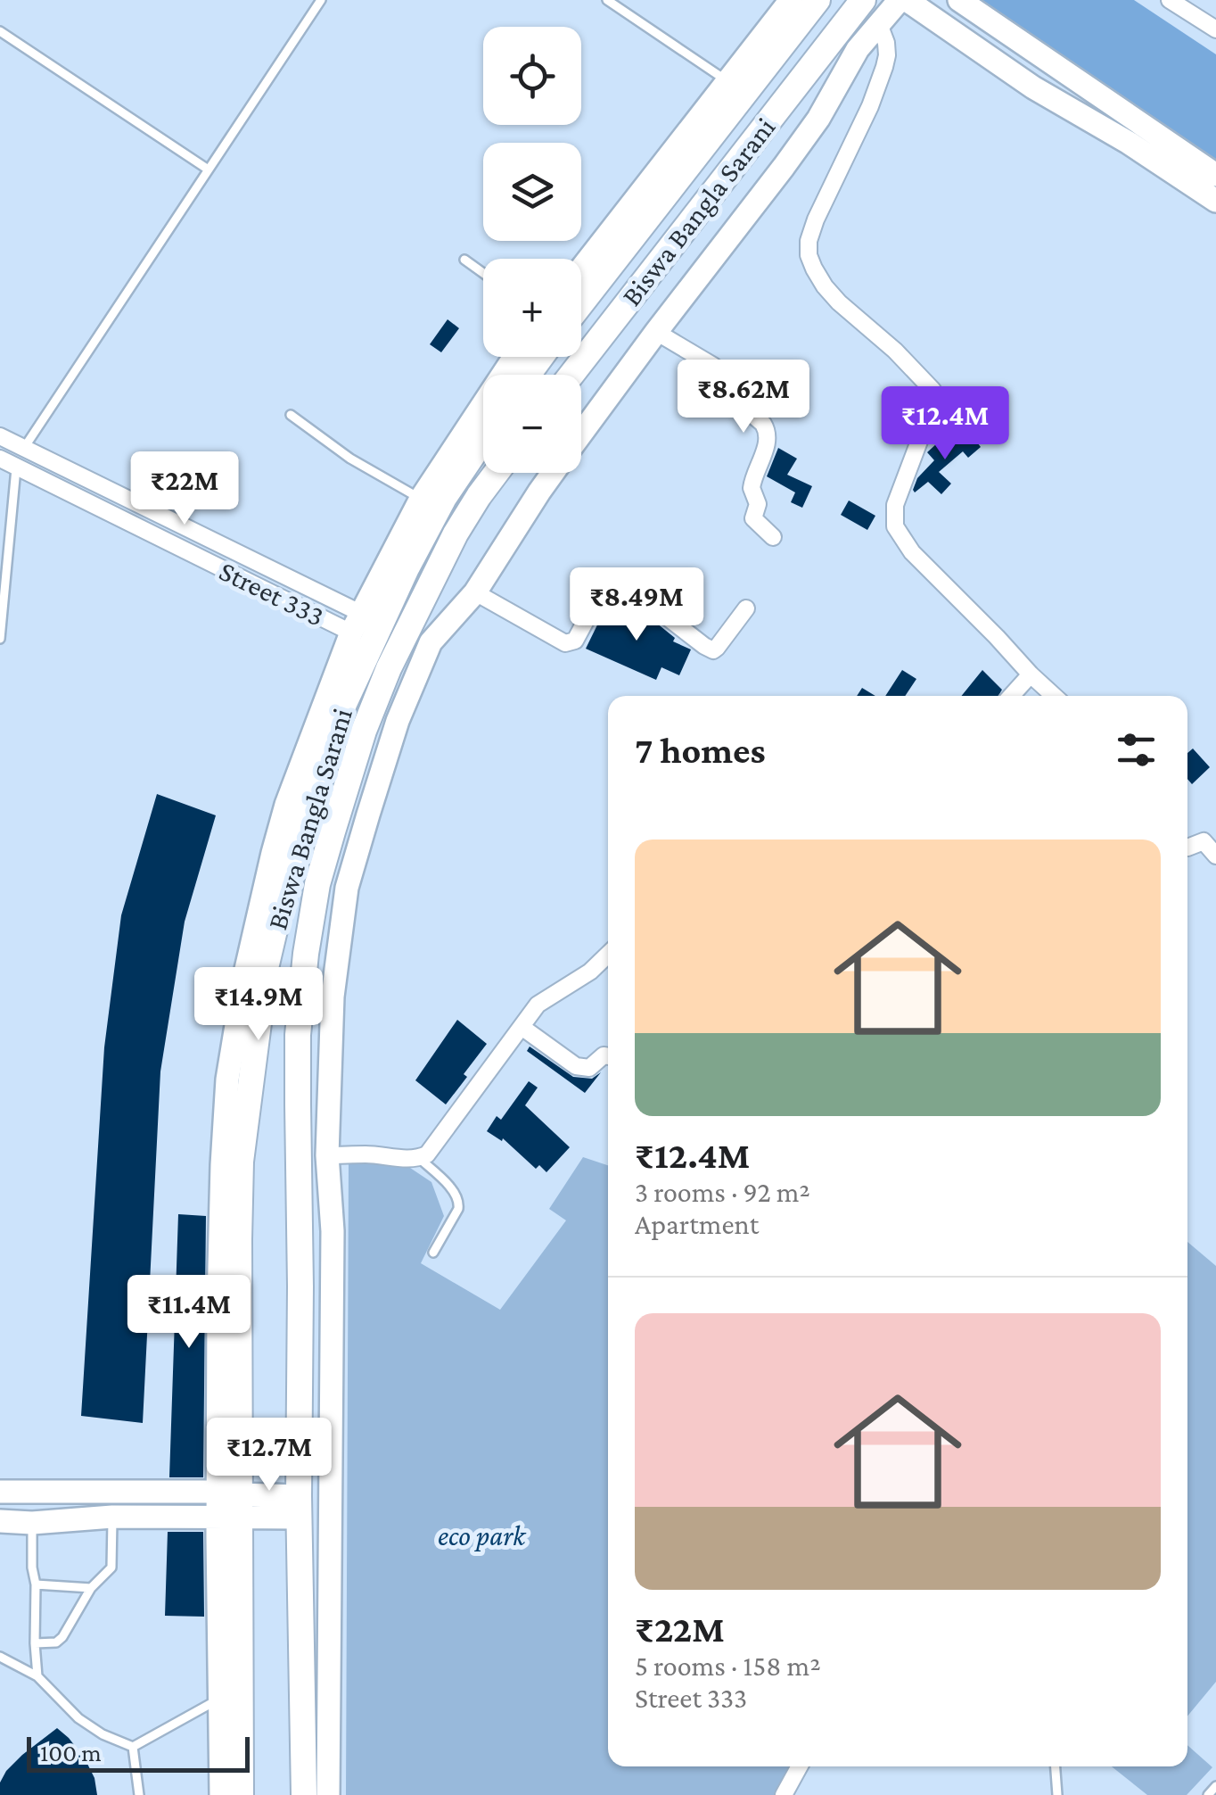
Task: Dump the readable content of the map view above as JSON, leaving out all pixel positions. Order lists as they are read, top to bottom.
{
  "streets": {
    "main road": ["Biswa Bangla Sarani"],
    "street": ["Street 333"]
  },
  "parks": ["eco park"],
  "scale_bar": "100 m",
  "page": {
    "map_buttons": ["+", "−"],
    "price": [
      "₹8.62M",
      "₹12.4M",
      "₹22M",
      "₹8.49M",
      "₹14.9M",
      "₹11.4M",
      "₹12.7M"
    ],
    "heading": "7 homes",
    "list": [
      {
        "name": "₹12.4M",
        "note": "3 rooms · 92 m² · Apartment"
      },
      {
        "name": "₹22M",
        "note": "5 rooms · 158 m² · Street 333"
      }
    ],
    "scale": "100 m"
  }
}
